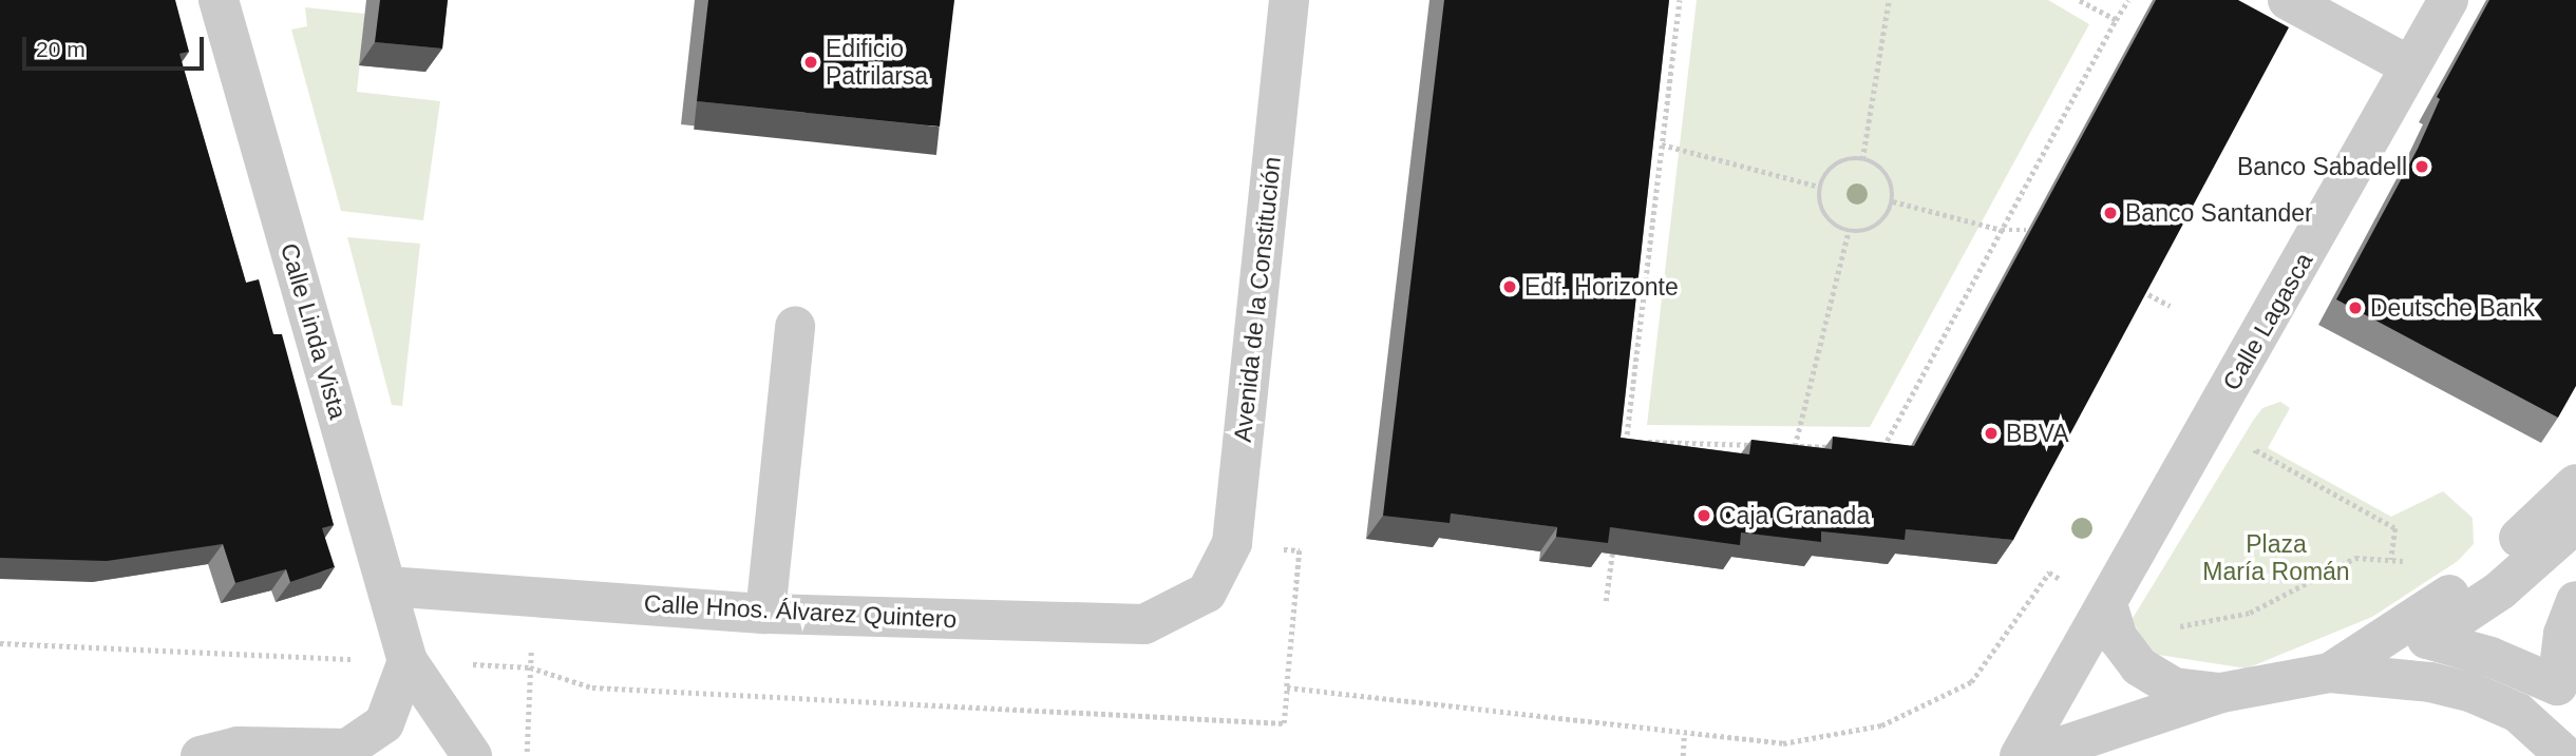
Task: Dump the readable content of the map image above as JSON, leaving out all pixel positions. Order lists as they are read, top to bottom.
{
  "streets": {
    "street": [
      "Avenida de la Constitución",
      "Calle Lagasca",
      "Calle Linda Vista",
      "Calle Hnos. Álvarez Quintero"
    ]
  },
  "crossings": [
    ["Avenida de la Constitución", "Calle Hnos. Álvarez Quintero"],
    ["Calle Linda Vista", "Calle Hnos. Álvarez Quintero"]
  ],
  "parks": ["Plaza María Román"],
  "places": [
    "Edificio Patrilarsa",
    "Banco Sabadell",
    "Banco Santander",
    "Edf. Horizonte",
    "Deutsche Bank",
    "BBVA",
    "Caja Granada"
  ],
  "scale_bar": "20 m"
}
